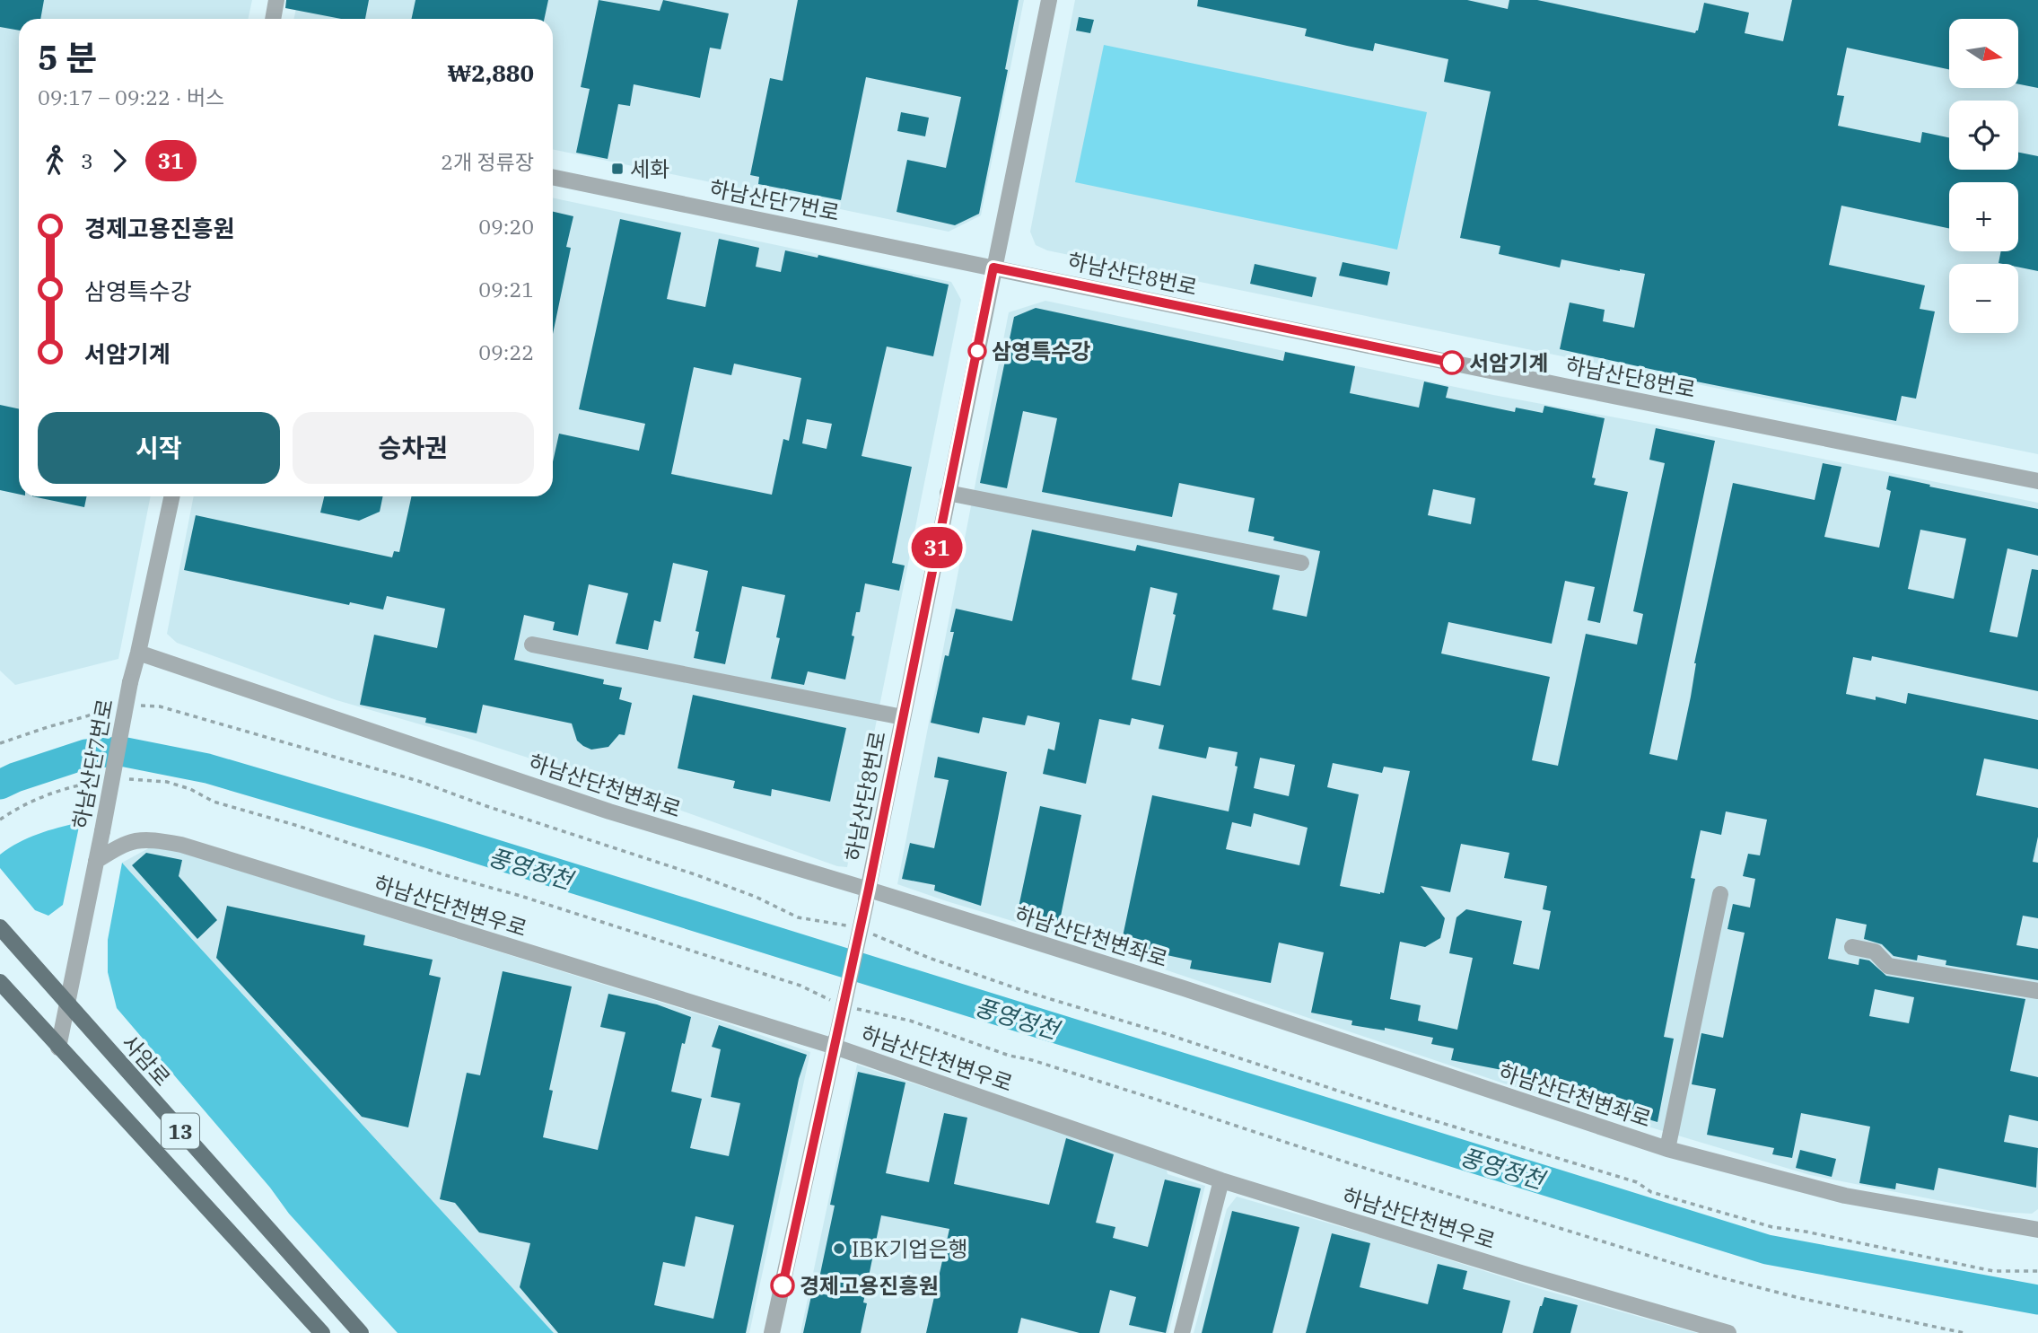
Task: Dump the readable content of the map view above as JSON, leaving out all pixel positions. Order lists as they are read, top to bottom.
{
  "streets": {
    "main road": ["사암로", "13"],
    "street": [
      "하남산단7번로",
      "하남산단8번로",
      "하남산단천변좌로",
      "하남산단천변우로"
    ]
  },
  "crossings": [
    ["하남산단7번로", "하남산단8번로"],
    ["하남산단7번로", "하남산단천변좌로"],
    ["하남산단7번로", "하남산단천변우로"],
    ["하남산단7번로", "사암로"],
    ["하남산단7번로", "13"],
    ["하남산단8번로", "하남산단천변좌로"],
    ["하남산단8번로", "하남산단천변우로"]
  ],
  "water": ["풍영정천"],
  "places": {
    "transit": ["세화"],
    "other": [
      "삼영특수강",
      "서암기계",
      "IBK기업은행",
      "경제고용진흥원"
    ]
  },
  "lines": ["bus line 31"],
  "north": "right",
  "page": {
    "on_map": "31",
    "map_buttons": ["+", "−"],
    "heading": ["5 분", "09:17 – 09:22 · 버스", "₩2,880"],
    "legs": ["3", "31", "2개 정류장"],
    "list": [
      {
        "name": "경제고용진흥원",
        "value": "09:20"
      },
      {
        "name": "삼영특수강",
        "value": "09:21"
      },
      {
        "name": "서암기계",
        "value": "09:22"
      }
    ],
    "buttons": ["시작", "승차권"]
  }
}
